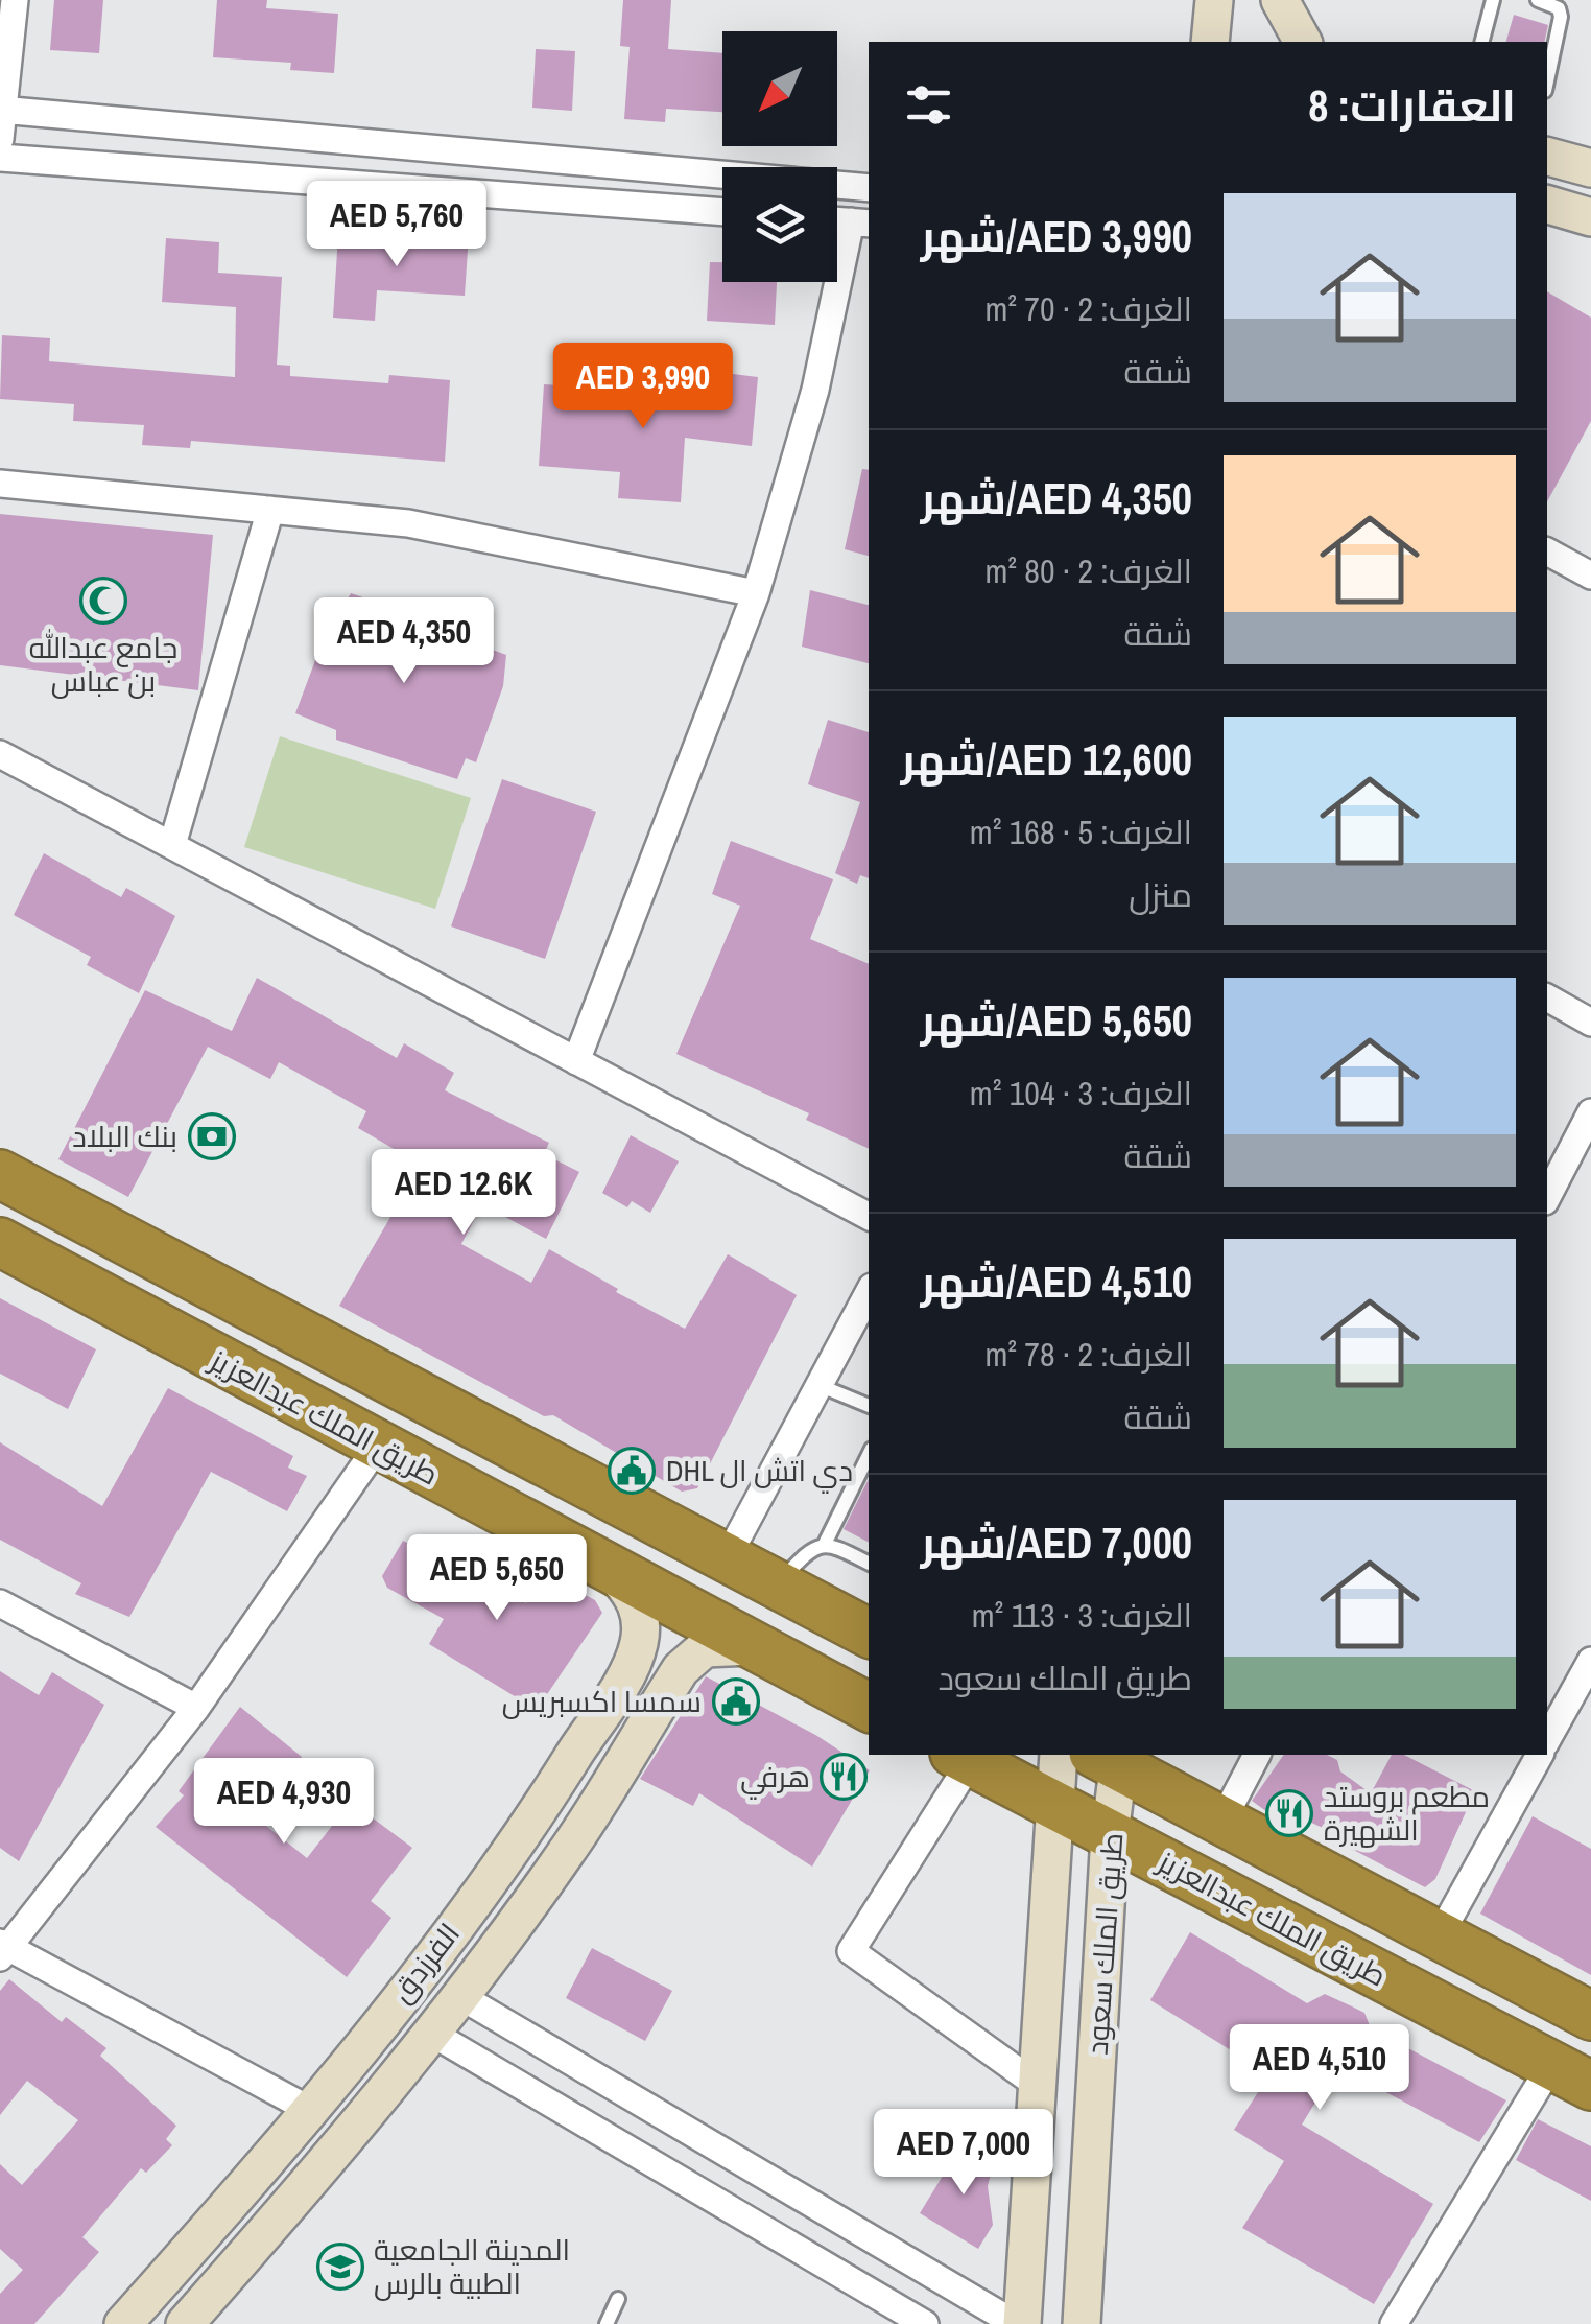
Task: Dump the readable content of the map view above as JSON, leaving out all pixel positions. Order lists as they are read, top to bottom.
{
  "streets": {
    "highway": ["طريق الملك عبدالعزيز"],
    "street": ["طريق الملك سعود", "الفرزدق"]
  },
  "crossings": [
    ["طريق الملك عبدالعزيز", "طريق الملك سعود"],
    ["طريق الملك عبدالعزيز", "الفرزدق"]
  ],
  "places": {
    "mosque": ["جامع عبدالله بن عباس"],
    "bank": ["بنك البلاد"],
    "public building": ["DHL دي اتش ال", "سمسا اكسبريس"],
    "restaurant": ["هرفي", "مطعم بروستد الشهيرة"],
    "school or university": ["المدينة الجامعية الطبية بالرس"]
  },
  "north": "bottom left",
  "page": {
    "heading": "العقارات: 8",
    "list": [
      {
        "name": "AED 3,990/شهر",
        "note": "الغرف: 2 · 70 m² · شقة"
      },
      {
        "name": "AED 4,350/شهر",
        "note": "الغرف: 2 · 80 m² · شقة"
      },
      {
        "name": "AED 12,600/شهر",
        "note": "الغرف: 5 · 168 m² · منزل"
      },
      {
        "name": "AED 5,650/شهر",
        "note": "الغرف: 3 · 104 m² · شقة"
      },
      {
        "name": "AED 4,510/شهر",
        "note": "الغرف: 2 · 78 m² · شقة"
      },
      {
        "name": "AED 7,000/شهر",
        "note": "الغرف: 3 · 113 m² · طريق الملك سعود"
      }
    ],
    "price": [
      "AED 5,760",
      "AED 3,990",
      "AED 4,350",
      "AED 12.6K",
      "AED 5,650",
      "AED 4,930",
      "AED 4,510",
      "AED 7,000"
    ]
  }
}
